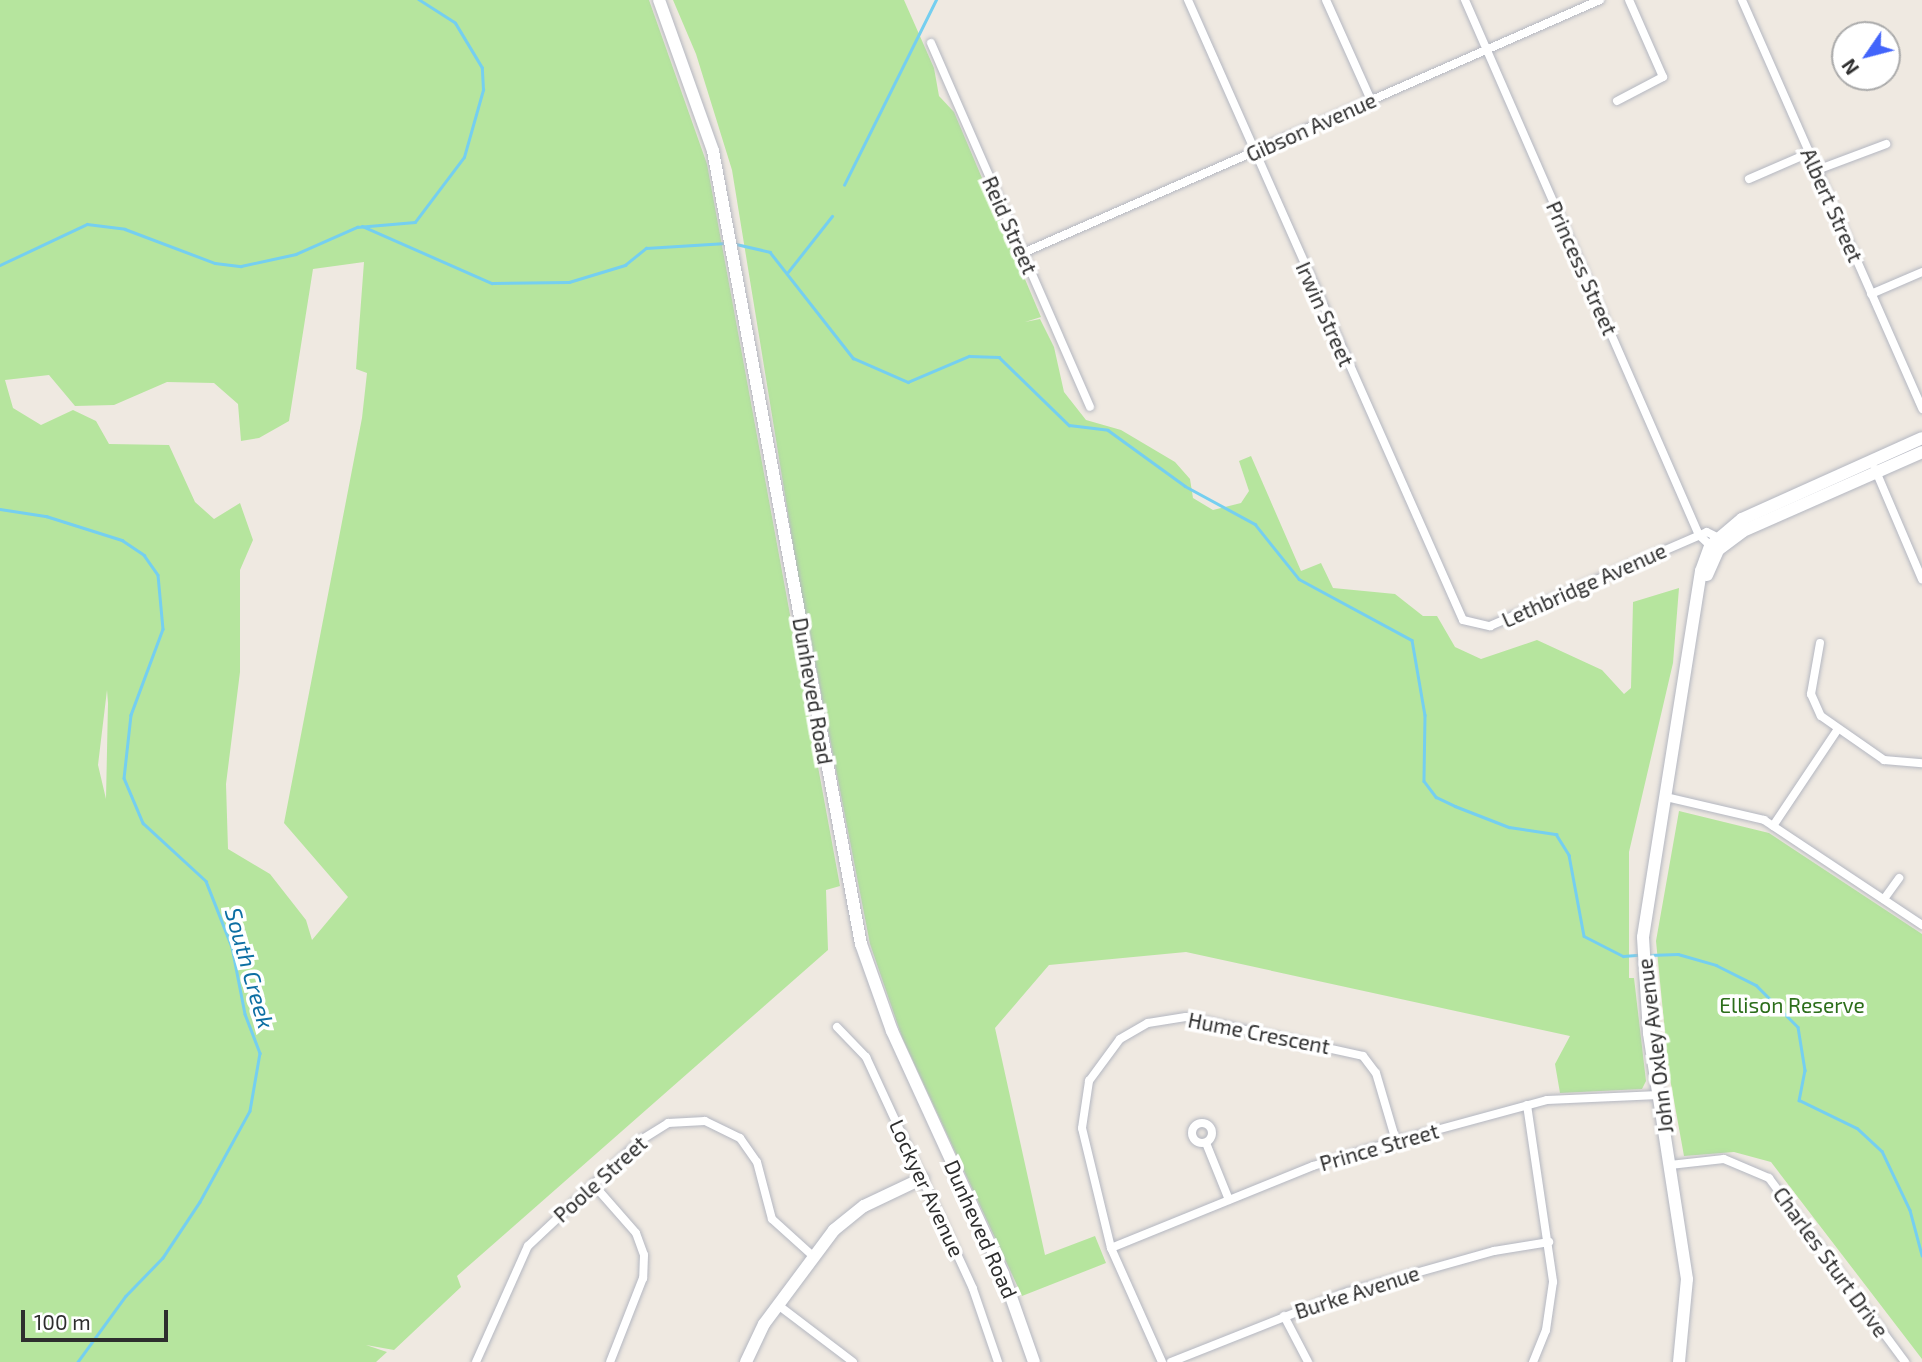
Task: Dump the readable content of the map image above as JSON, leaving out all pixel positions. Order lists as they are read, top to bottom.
{
  "streets": {
    "main road": ["Dunheved Road", "John Oxley Avenue"],
    "street": [
      "Gibson Avenue",
      "Albert Street",
      "Reid Street",
      "Princess Street",
      "Irwin Street",
      "Lethbridge Avenue",
      "Hume Crescent",
      "Prince Street",
      "Poole Street",
      "Lockyer Avenue",
      "Charles Sturt Drive",
      "Burke Avenue"
    ]
  },
  "crossings": [
    ["Gibson Avenue", "Reid Street"],
    ["Gibson Avenue", "Princess Street"],
    ["Gibson Avenue", "Irwin Street"],
    ["Princess Street", "Lethbridge Avenue"],
    ["Princess Street", "John Oxley Avenue"],
    ["Irwin Street", "Lethbridge Avenue"],
    ["Hume Crescent", "Prince Street"],
    ["John Oxley Avenue", "Prince Street"],
    ["John Oxley Avenue", "Charles Sturt Drive"]
  ],
  "water": ["South Creek"],
  "parks": ["Ellison Reserve"],
  "scale_bar": "100 m",
  "north": "bottom left"
}
